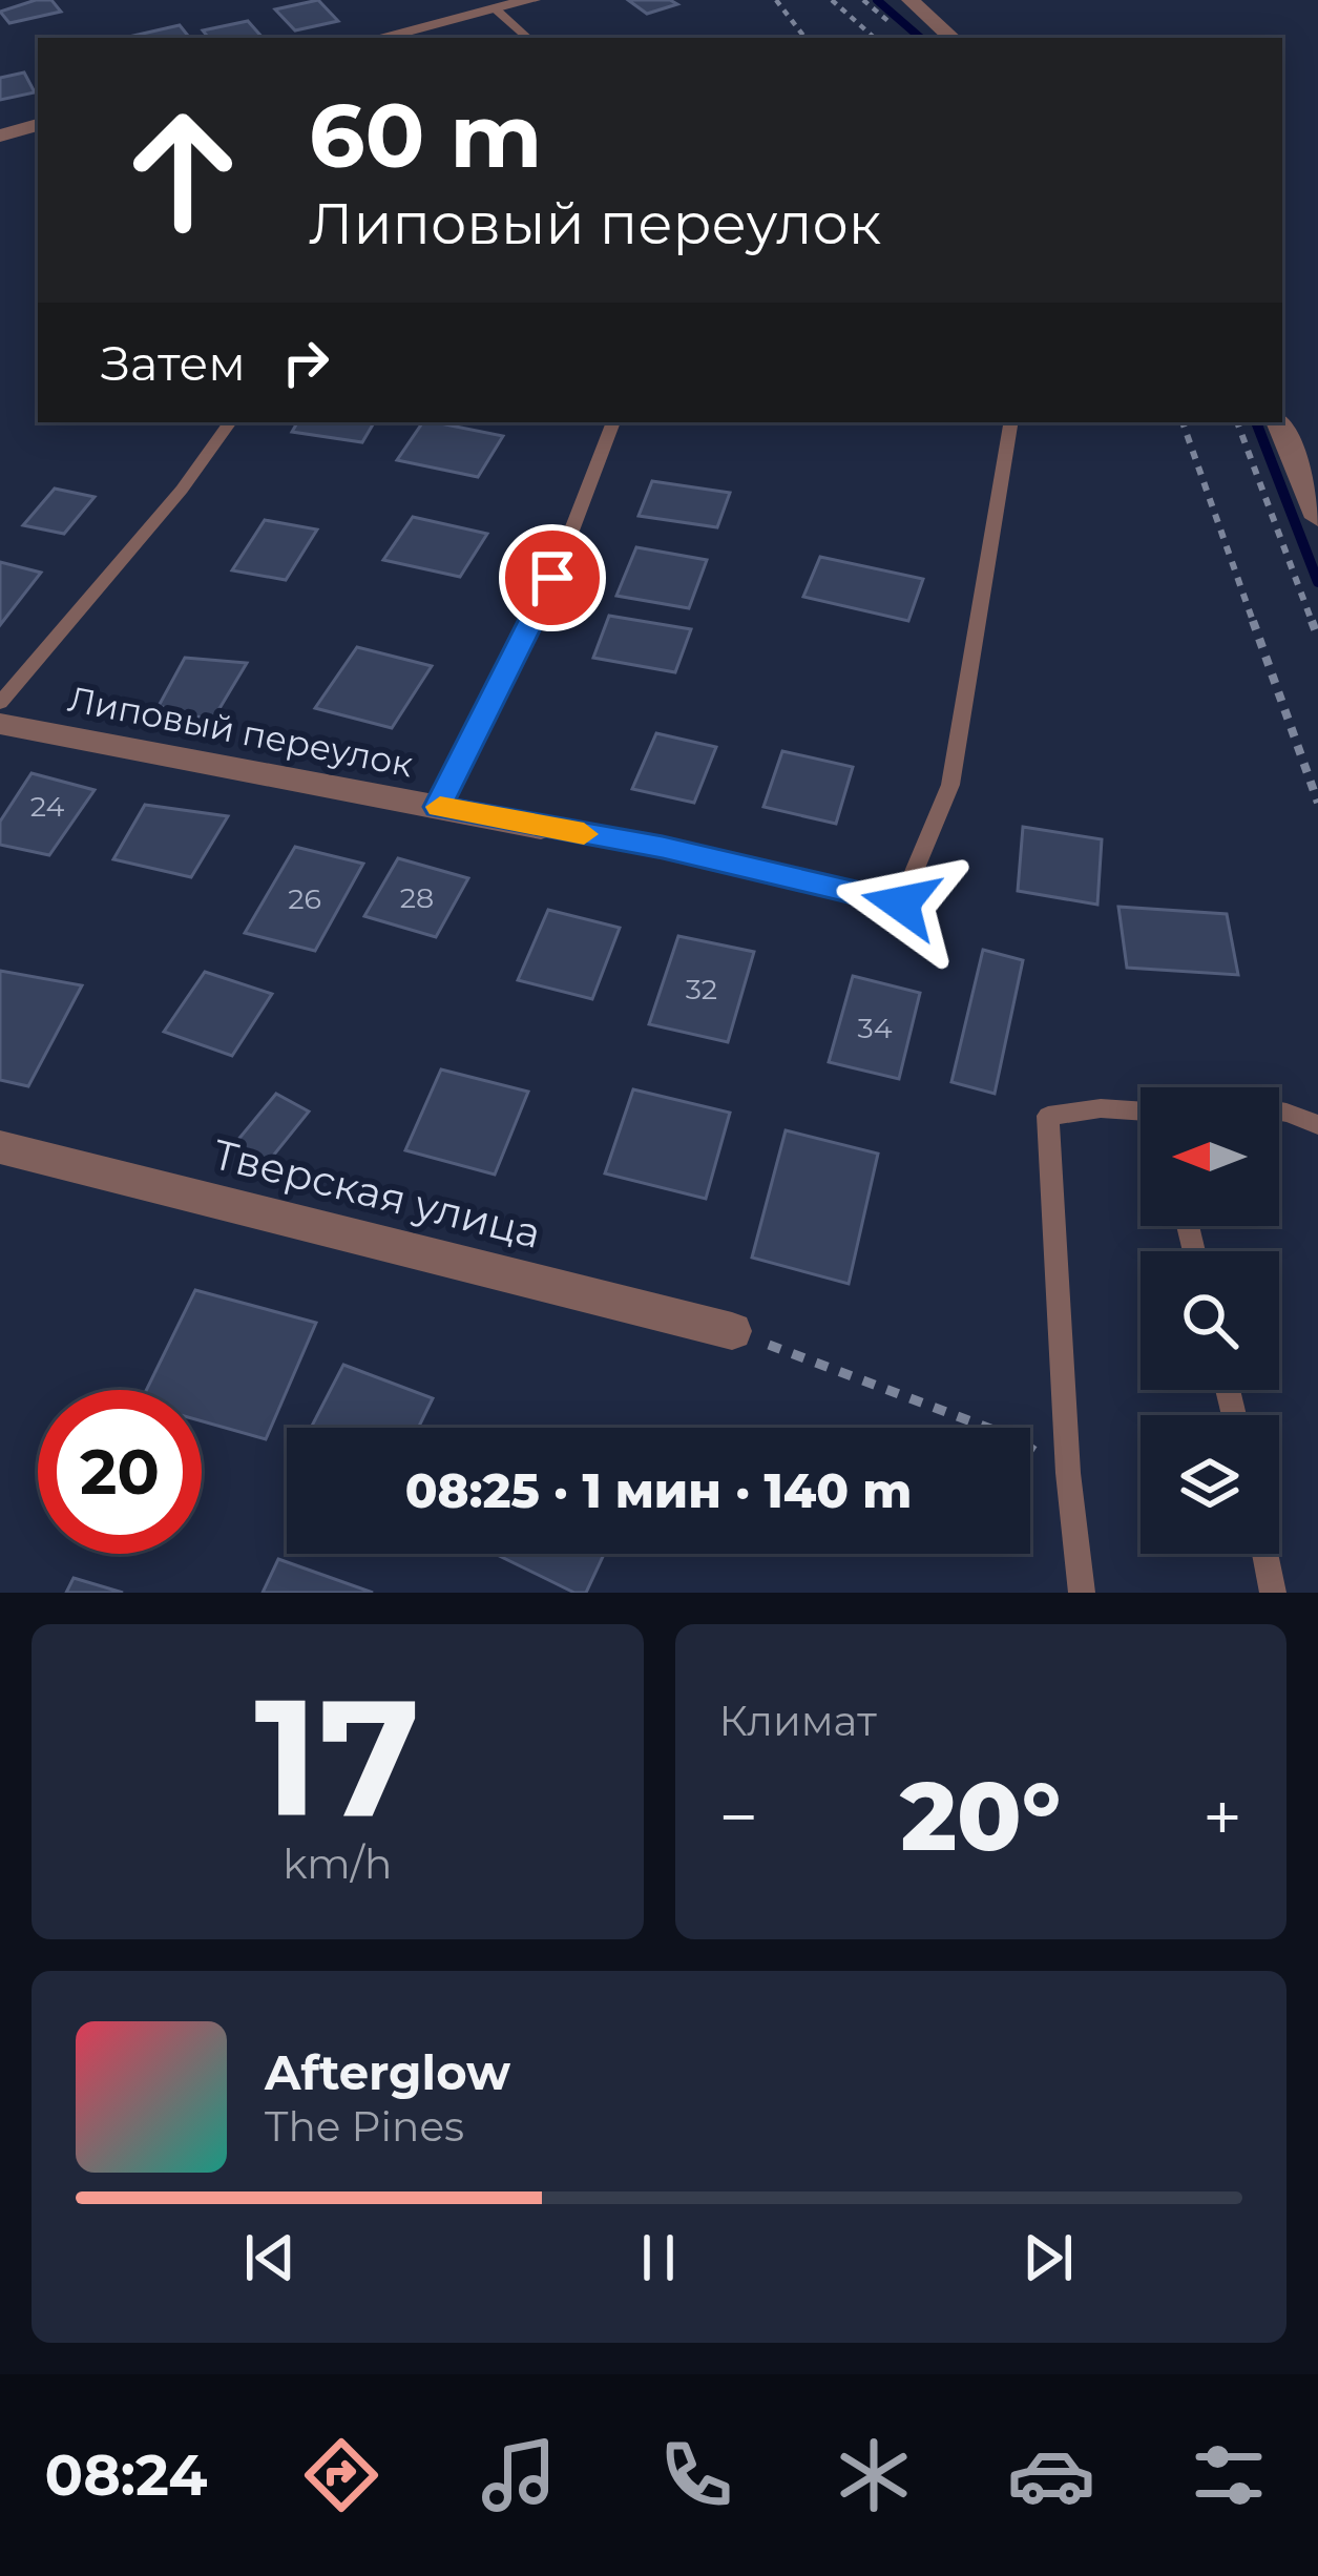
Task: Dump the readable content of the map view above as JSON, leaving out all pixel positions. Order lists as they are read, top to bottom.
{
  "streets": {
    "street": ["Липовый переулок", "Тверская улица"]
  },
  "house_numbers": [
    "24",
    "28",
    "26",
    "32",
    "34"
  ],
  "north": "left",
  "page": {
    "turn": ["60 m", "Липовый переулок"],
    "then": "Затем",
    "limit": "20",
    "trip": "08:25 · 1 мин · 140 m",
    "tile": [
      ["17", "km/h"],
      "Климат"
    ],
    "heat": ["−", "20°", "+"],
    "song": ["Afterglow", "The Pines"],
    "tabs": "08:24"
  }
}
